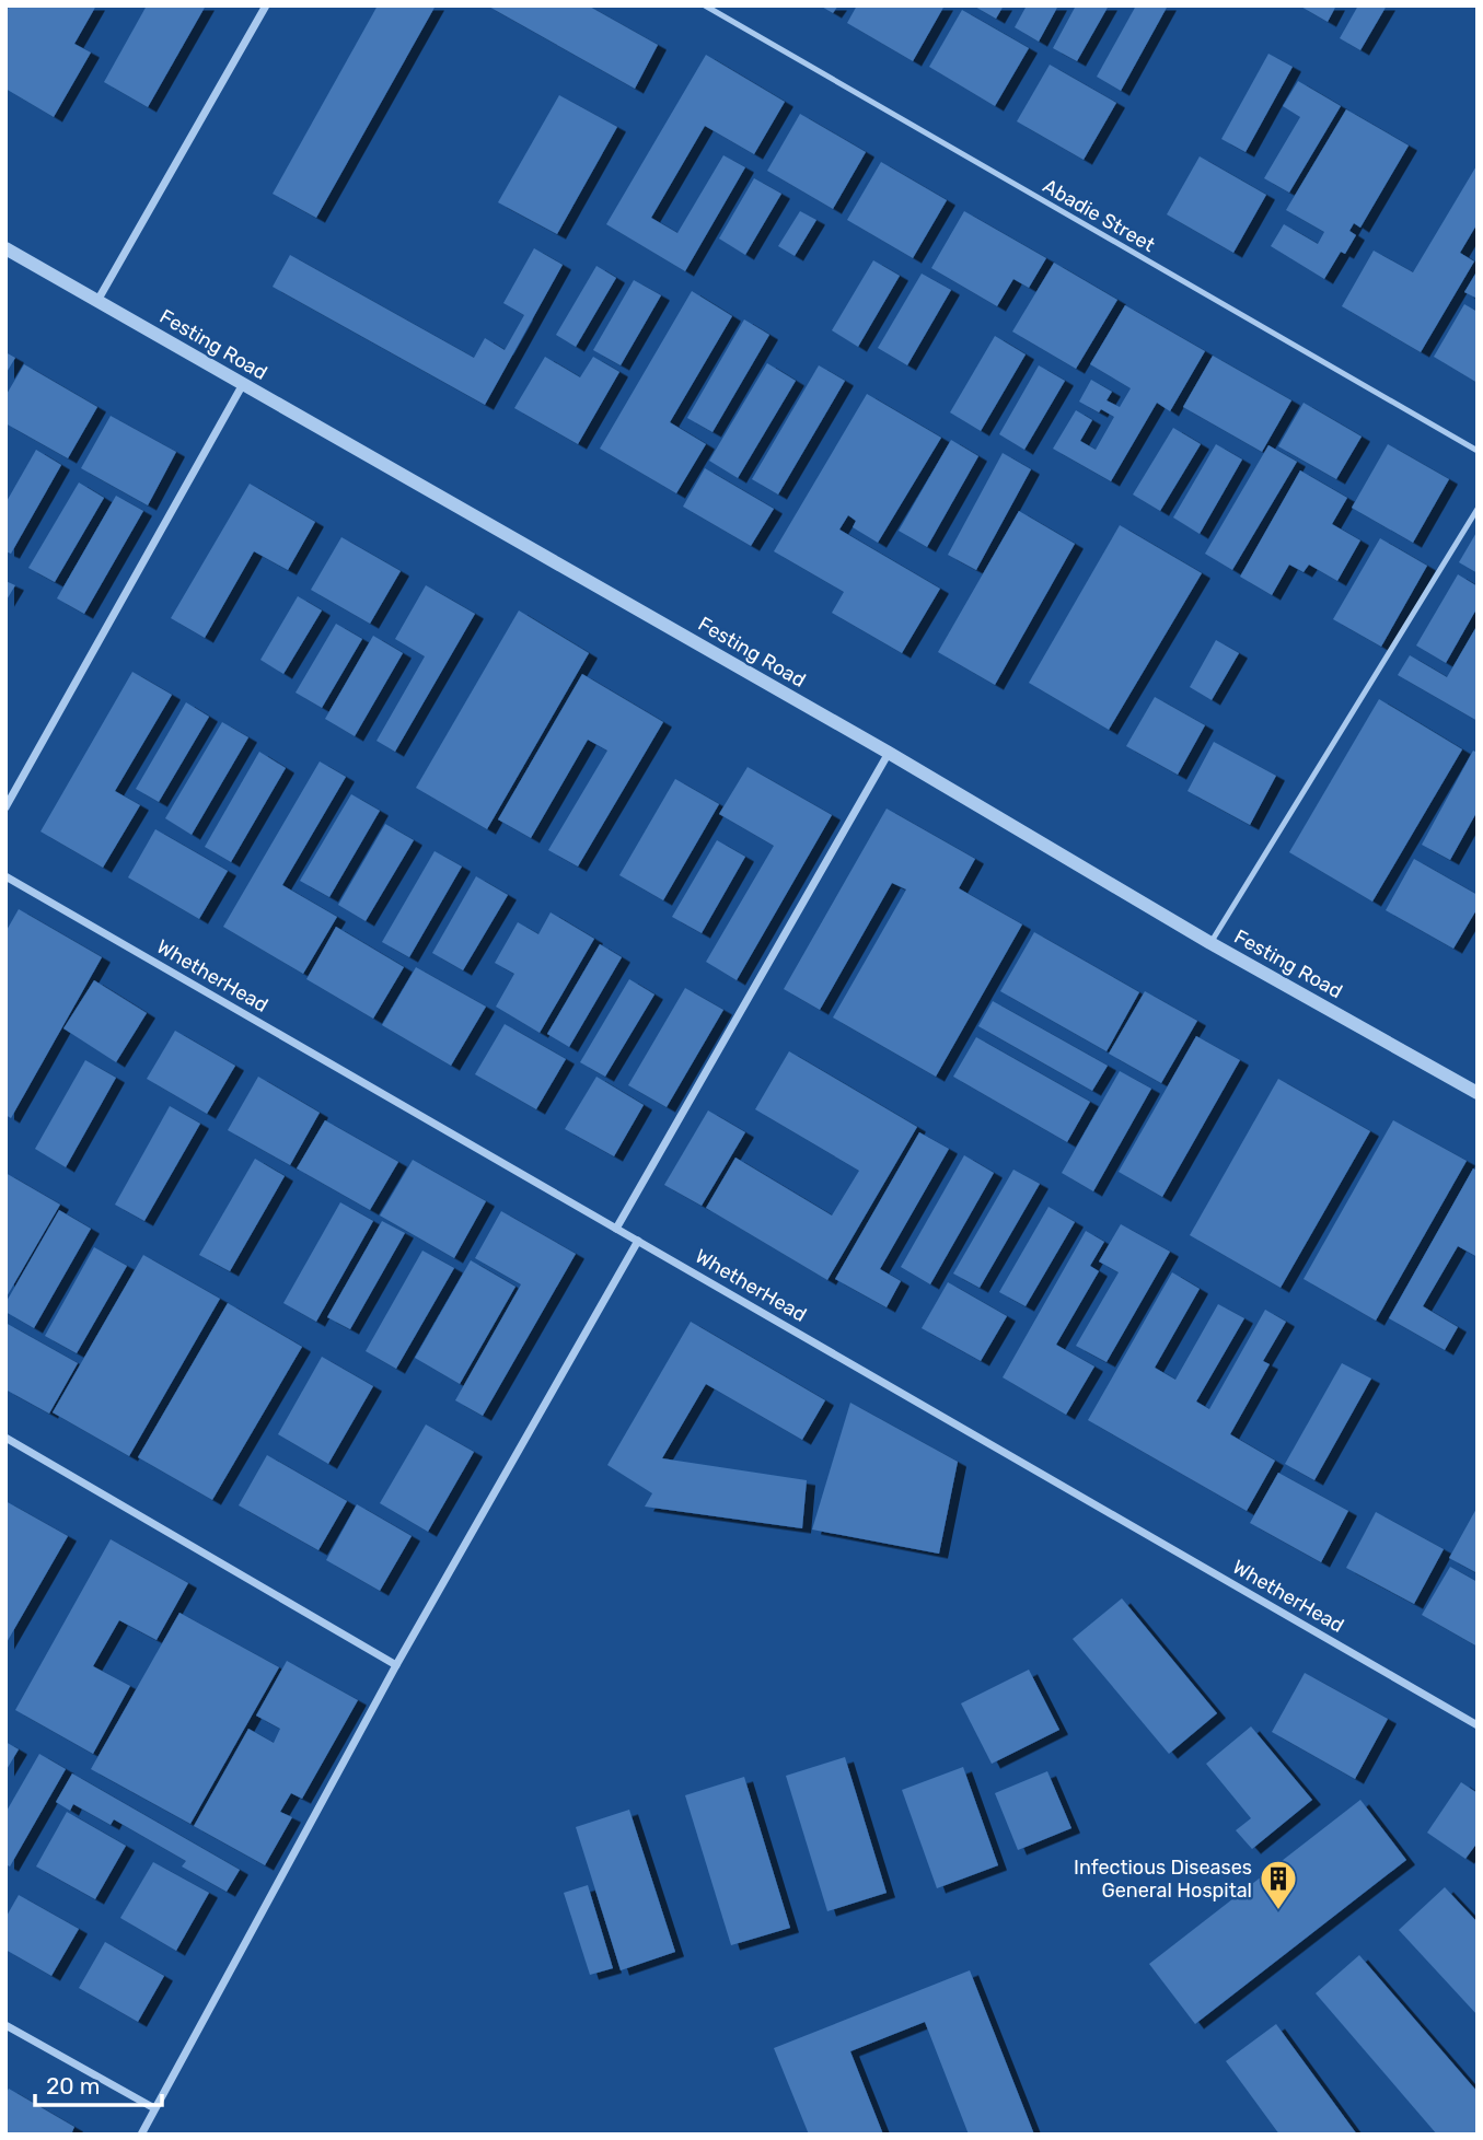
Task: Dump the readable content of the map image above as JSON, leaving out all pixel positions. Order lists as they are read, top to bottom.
{
  "streets": {
    "street": ["Festing Road", "WhetherHead"],
    "lane": ["Abadie Street"]
  },
  "places": {
    "building": ["Infectious Diseases General Hospital"]
  },
  "scale_bar": "20 m"
}
